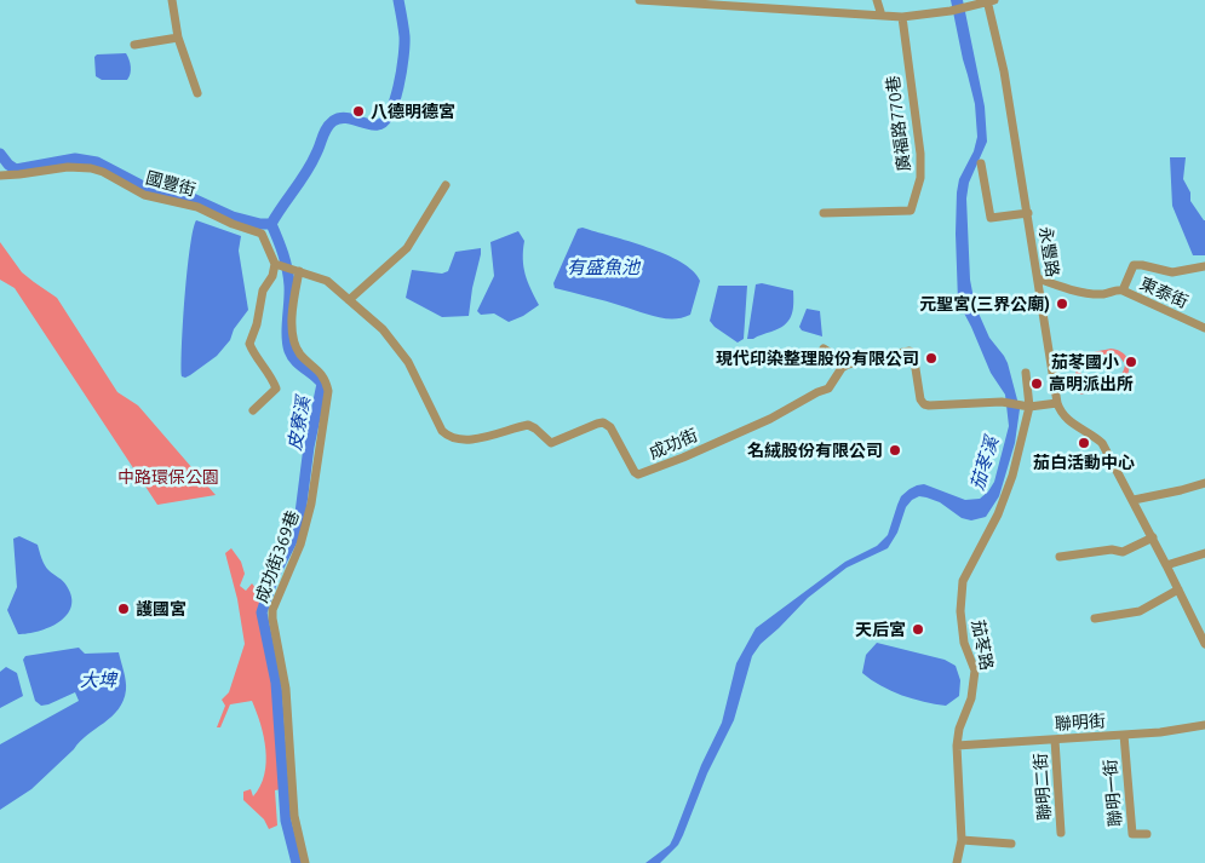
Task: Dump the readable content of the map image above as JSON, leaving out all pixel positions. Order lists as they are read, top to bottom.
{
  "streets": {
    "street": [
      "廣福路770巷",
      "國豐街",
      "永豐路",
      "東泰街",
      "成功街",
      "成功街369巷",
      "茄苳路",
      "聯明街",
      "聯明二街",
      "聯明一街"
    ]
  },
  "crossings": [
    ["國豐街", "成功街"],
    ["永豐路", "東泰街"],
    ["成功街", "成功街369巷"],
    ["茄苳路", "聯明街"],
    ["聯明街", "聯明二街"],
    ["聯明街", "聯明一街"]
  ],
  "water": [
    "有盛魚池",
    "皮寮溪",
    "茄苳溪",
    "大埤"
  ],
  "parks": ["中路環保公園"],
  "places": [
    "八德明德宮",
    "元聖宮(三界公廟)",
    "現代印染整理股份有限公司",
    "茄苳國小",
    "高明派出所",
    "茄白活動中心",
    "名絨股份有限公司",
    "護國宮",
    "天后宮"
  ]
}
